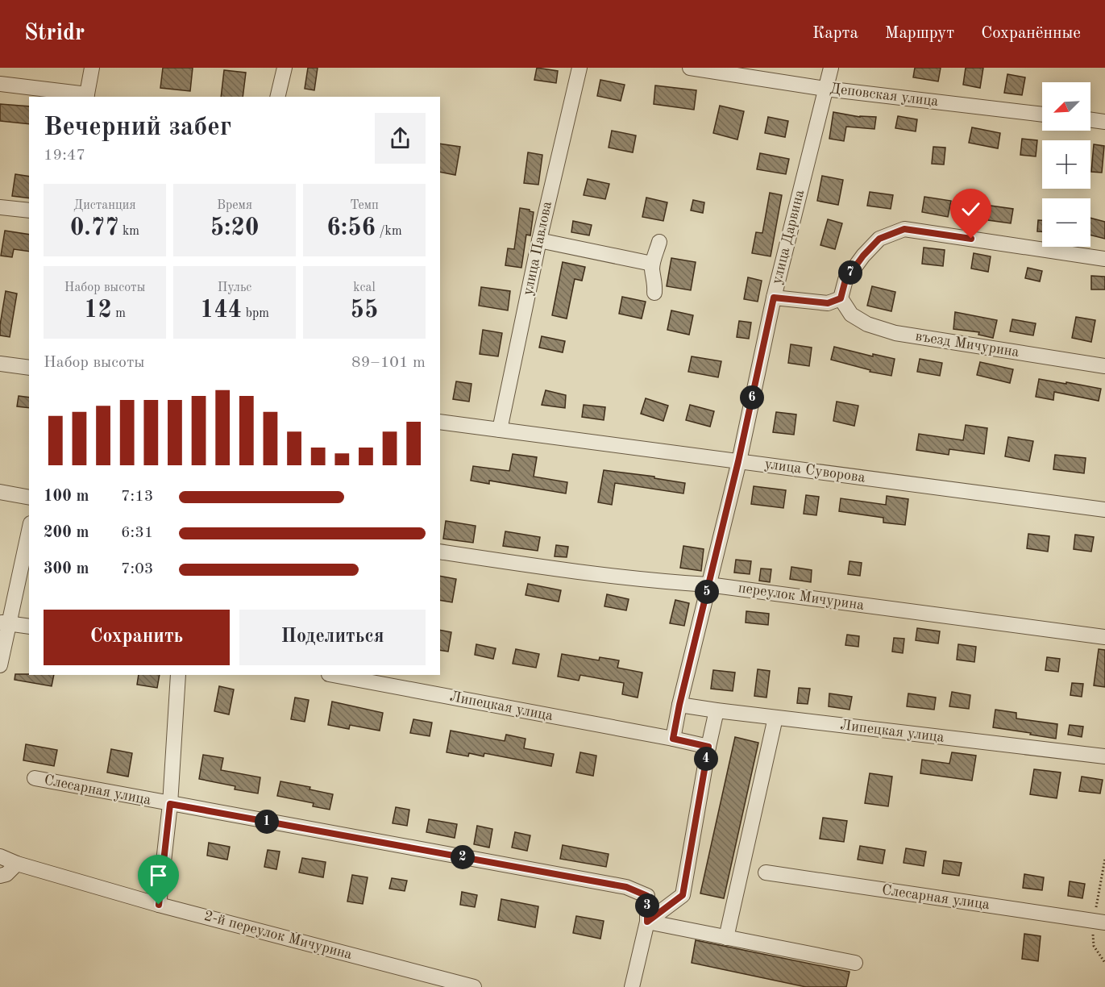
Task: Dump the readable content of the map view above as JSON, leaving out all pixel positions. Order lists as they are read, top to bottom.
{
  "streets": {
    "street": [
      "Деповская улица",
      "улица Дарвина",
      "улица Павлова",
      "въезд Мичурина",
      "улица Суворова",
      "переулок Мичурина",
      "Липецкая улица",
      "Слесарная улица",
      "2-й переулок Мичурина"
    ]
  },
  "crossings": [
    ["Деповская улица", "улица Дарвина"],
    ["улица Дарвина", "улица Суворова"],
    ["улица Дарвина", "переулок Мичурина"],
    ["улица Дарвина", "Липецкая улица"],
    ["улица Павлова", "улица Суворова"]
  ],
  "north": "bottom left",
  "page": {
    "header": "Stridr",
    "nav": ["Карта", "Маршрут", "Сохранённые"],
    "map_buttons": ["+", "−"],
    "heading": ["Вечерний забег", "19:47"],
    "stats": [
      ["Дистанция", "0.77 km"],
      ["Время", "5:20"],
      ["Темп", "6:56 /km"],
      ["Набор высоты", "12 m"],
      ["Пульс", "144 bpm"],
      ["kcal", "55"]
    ],
    "pins": [
      "7",
      "6",
      "5",
      "4",
      "1",
      "2",
      "3"
    ],
    "chart": ["Набор высоты", "89–101 m"],
    "list": [
      {
        "name": "100 m",
        "note": "7:13"
      },
      {
        "name": "200 m",
        "note": "6:31"
      },
      {
        "name": "300 m",
        "note": "7:03"
      }
    ],
    "buttons": ["Сохранить", "Поделиться"]
  }
}
